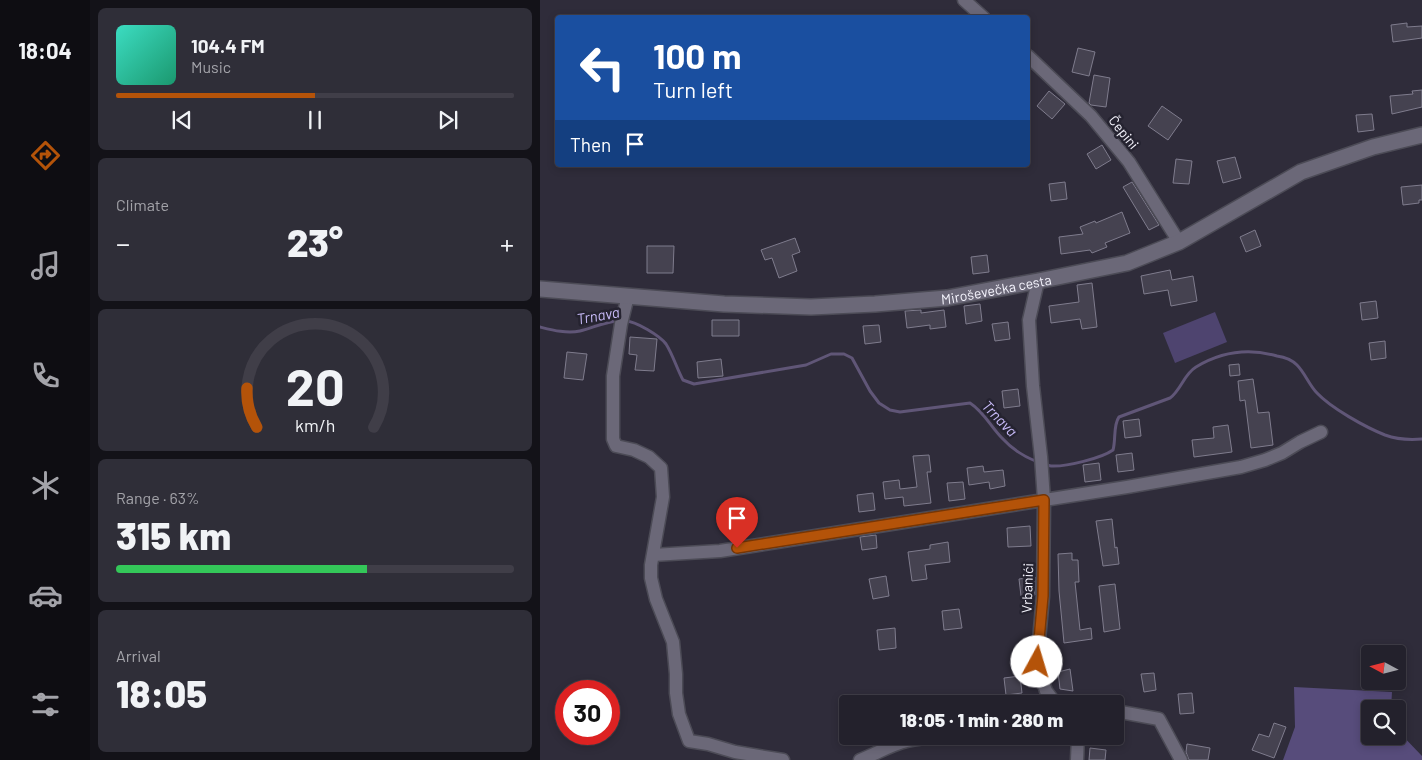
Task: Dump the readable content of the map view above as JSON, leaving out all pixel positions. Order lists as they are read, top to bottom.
{
  "streets": {
    "main road": ["Miroševečka cesta"],
    "street": ["Čepini", "Vrbanići"]
  },
  "crossings": [
    ["Čepini", "Miroševečka cesta"],
    ["Miroševečka cesta", "Vrbanići"]
  ],
  "water": ["Trnava"],
  "north": "left",
  "page": {
    "tabs": "18:04",
    "turn": ["100 m", "Turn left"],
    "song": ["104.4 FM", "Music"],
    "then": "Then",
    "tile": [
      "Climate",
      ["Range · 63%", "315 km"],
      ["Arrival", "18:05"]
    ],
    "heat": ["−", "23°", "+"],
    "limit": "30",
    "trip": "18:05 · 1 min · 280 m",
    "gauge": ["20", "km/h"]
  }
}
